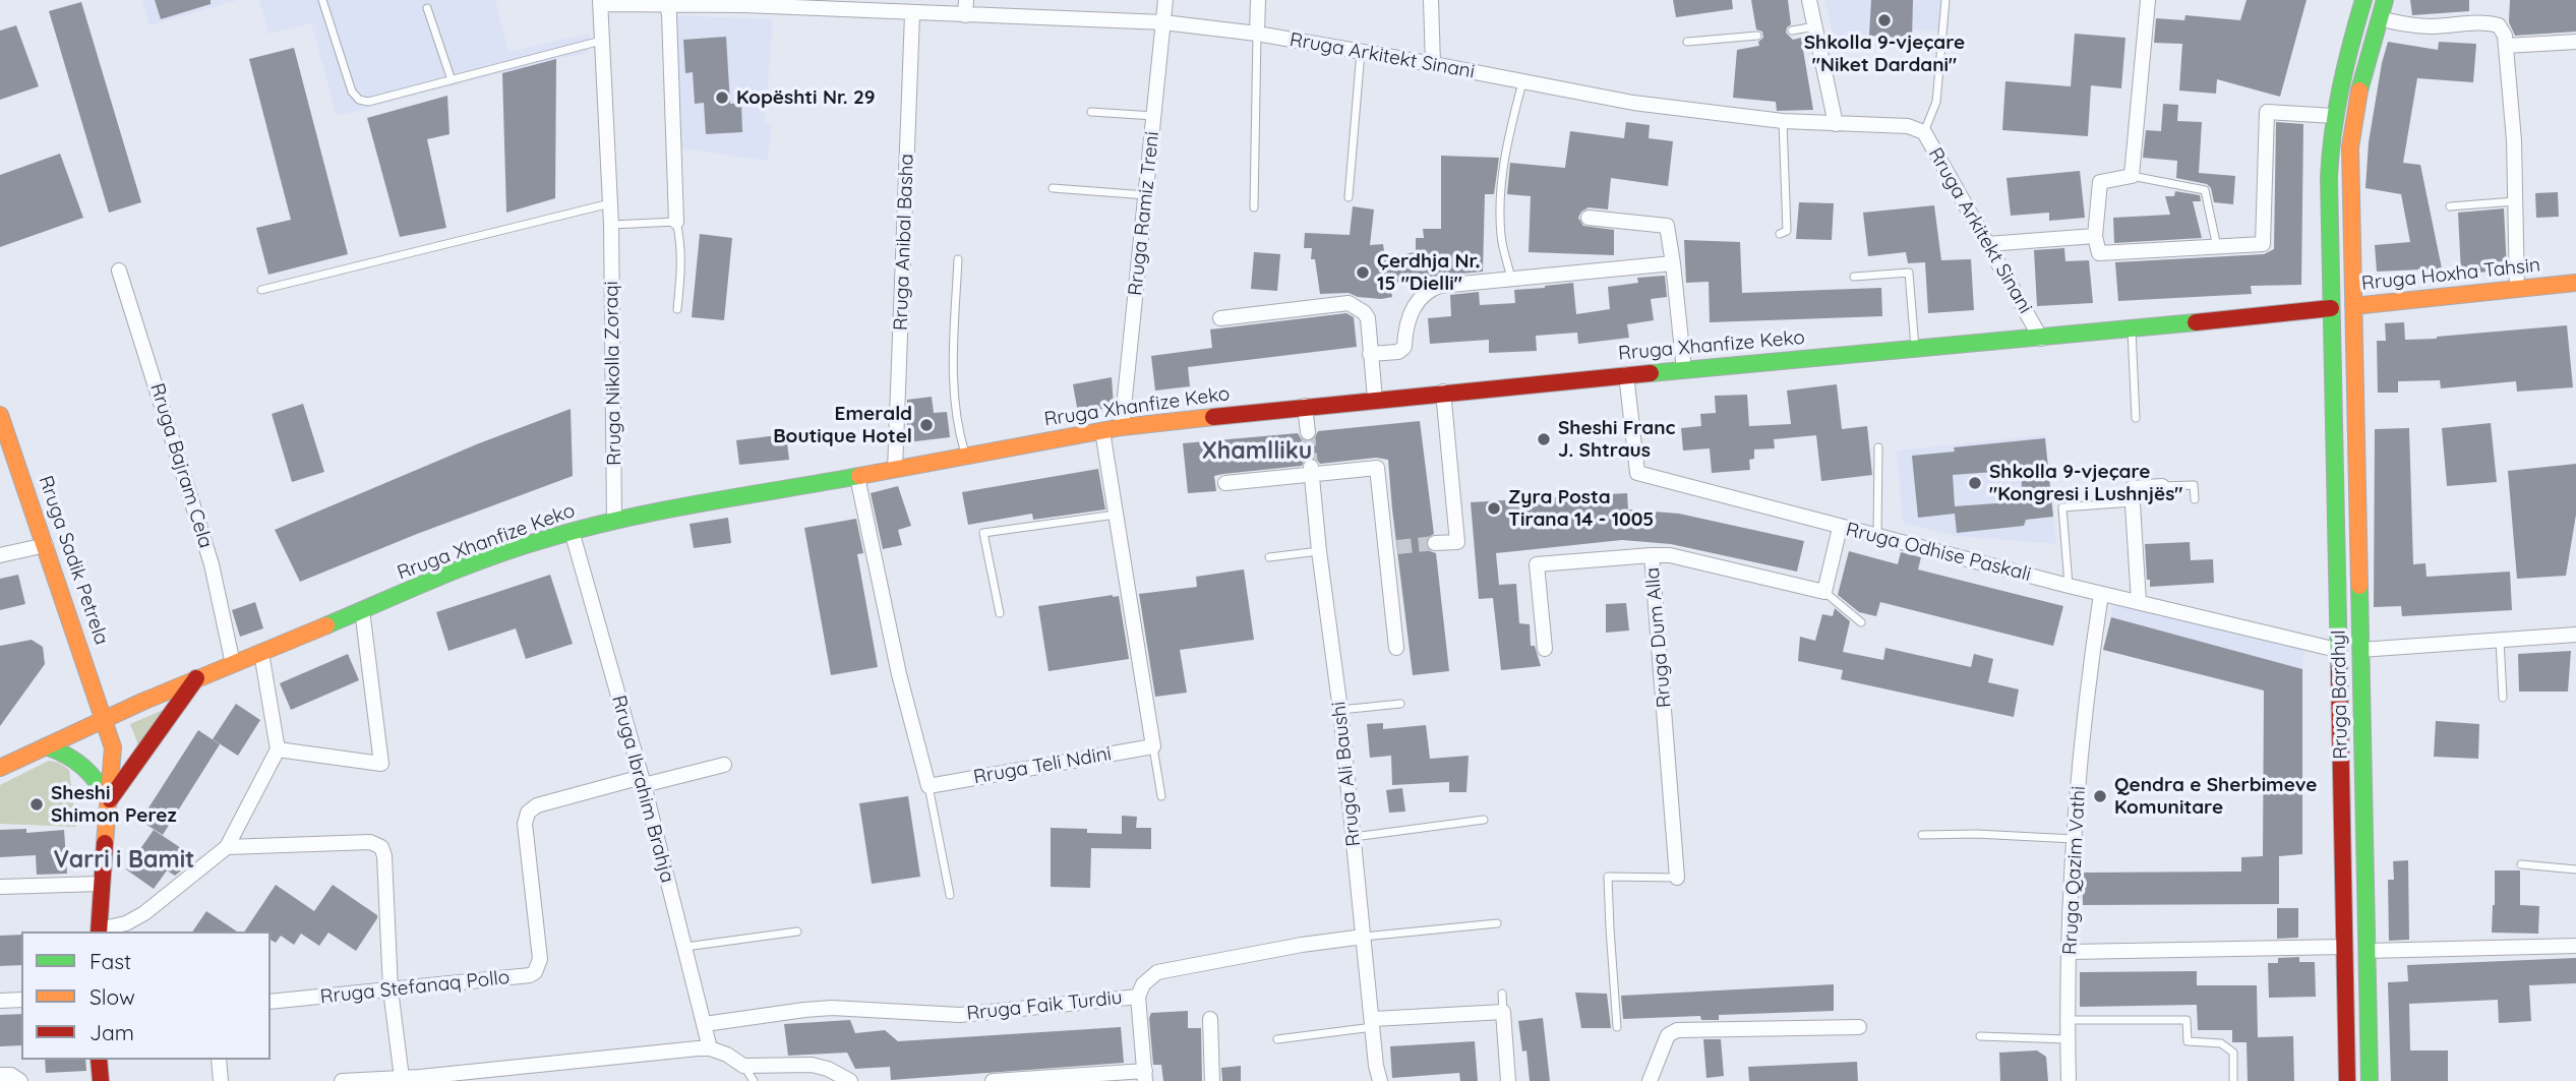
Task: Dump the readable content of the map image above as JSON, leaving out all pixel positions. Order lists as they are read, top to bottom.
{
  "streets": {
    "main road": [
      "Rruga Hoxha Tahsin",
      "Rruga Xhanfize Keko",
      "Rruga Sadik Petrela",
      "Rruga Bardhyl"
    ],
    "street": [
      "Rruga Arkitekt Sinani",
      "Rruga Ramiz Treni",
      "Rruga Anibal Basha",
      "Rruga Nikolla Zoraqi",
      "Rruga Bajram Cela",
      "Rruga Odhise Paskali",
      "Rruga Dum Alla",
      "Rruga Teli Ndini",
      "Rruga Ali Baushi",
      "Rruga Ibrahim Brahja",
      "Rruga Qazim Vathi",
      "Rruga Stefanaq Pollo",
      "Rruga Faik Turdiu"
    ]
  },
  "crossings": [
    ["Rruga Arkitekt Sinani", "Rruga Ramiz Treni"],
    ["Rruga Arkitekt Sinani", "Rruga Anibal Basha"],
    ["Rruga Arkitekt Sinani", "Rruga Xhanfize Keko"],
    ["Rruga Arkitekt Sinani", "Rruga Nikolla Zoraqi"],
    ["Rruga Ramiz Treni", "Rruga Xhanfize Keko"],
    ["Rruga Anibal Basha", "Rruga Xhanfize Keko"],
    ["Rruga Hoxha Tahsin", "Rruga Xhanfize Keko"],
    ["Rruga Hoxha Tahsin", "Rruga Bardhyl"],
    ["Rruga Xhanfize Keko", "Rruga Nikolla Zoraqi"],
    ["Rruga Xhanfize Keko", "Rruga Bajram Cela"],
    ["Rruga Xhanfize Keko", "Rruga Odhise Paskali"],
    ["Rruga Xhanfize Keko", "Rruga Sadik Petrela"],
    ["Rruga Xhanfize Keko", "Rruga Bardhyl"],
    ["Rruga Xhanfize Keko", "Rruga Ibrahim Brahja"],
    ["Rruga Odhise Paskali", "Rruga Bardhyl"],
    ["Rruga Odhise Paskali", "Rruga Qazim Vathi"],
    ["Rruga Ali Baushi", "Rruga Faik Turdiu"],
    ["Rruga Ibrahim Brahja", "Rruga Stefanaq Pollo"],
    ["Rruga Ibrahim Brahja", "Rruga Faik Turdiu"]
  ],
  "districts": ["Xhamlliku", "Varri i Bamit"],
  "places": [
    "Shkolla 9-vjeçare \"Niket Dardani\"",
    "Kopështi Nr. 29",
    "Çerdhja Nr. 15 \"Dielli\"",
    "Emerald Boutique Hotel",
    "Sheshi Franc J. Shtraus",
    "Shkolla 9-vjeçare \"Kongresi i Lushnjës\"",
    "Zyra Posta Tirana 14 - 1005",
    "Qendra e Sherbimeve Komunitare",
    "Sheshi Shimon Perez"
  ],
  "legend": ["Fast", "Slow", "Jam"]
}
